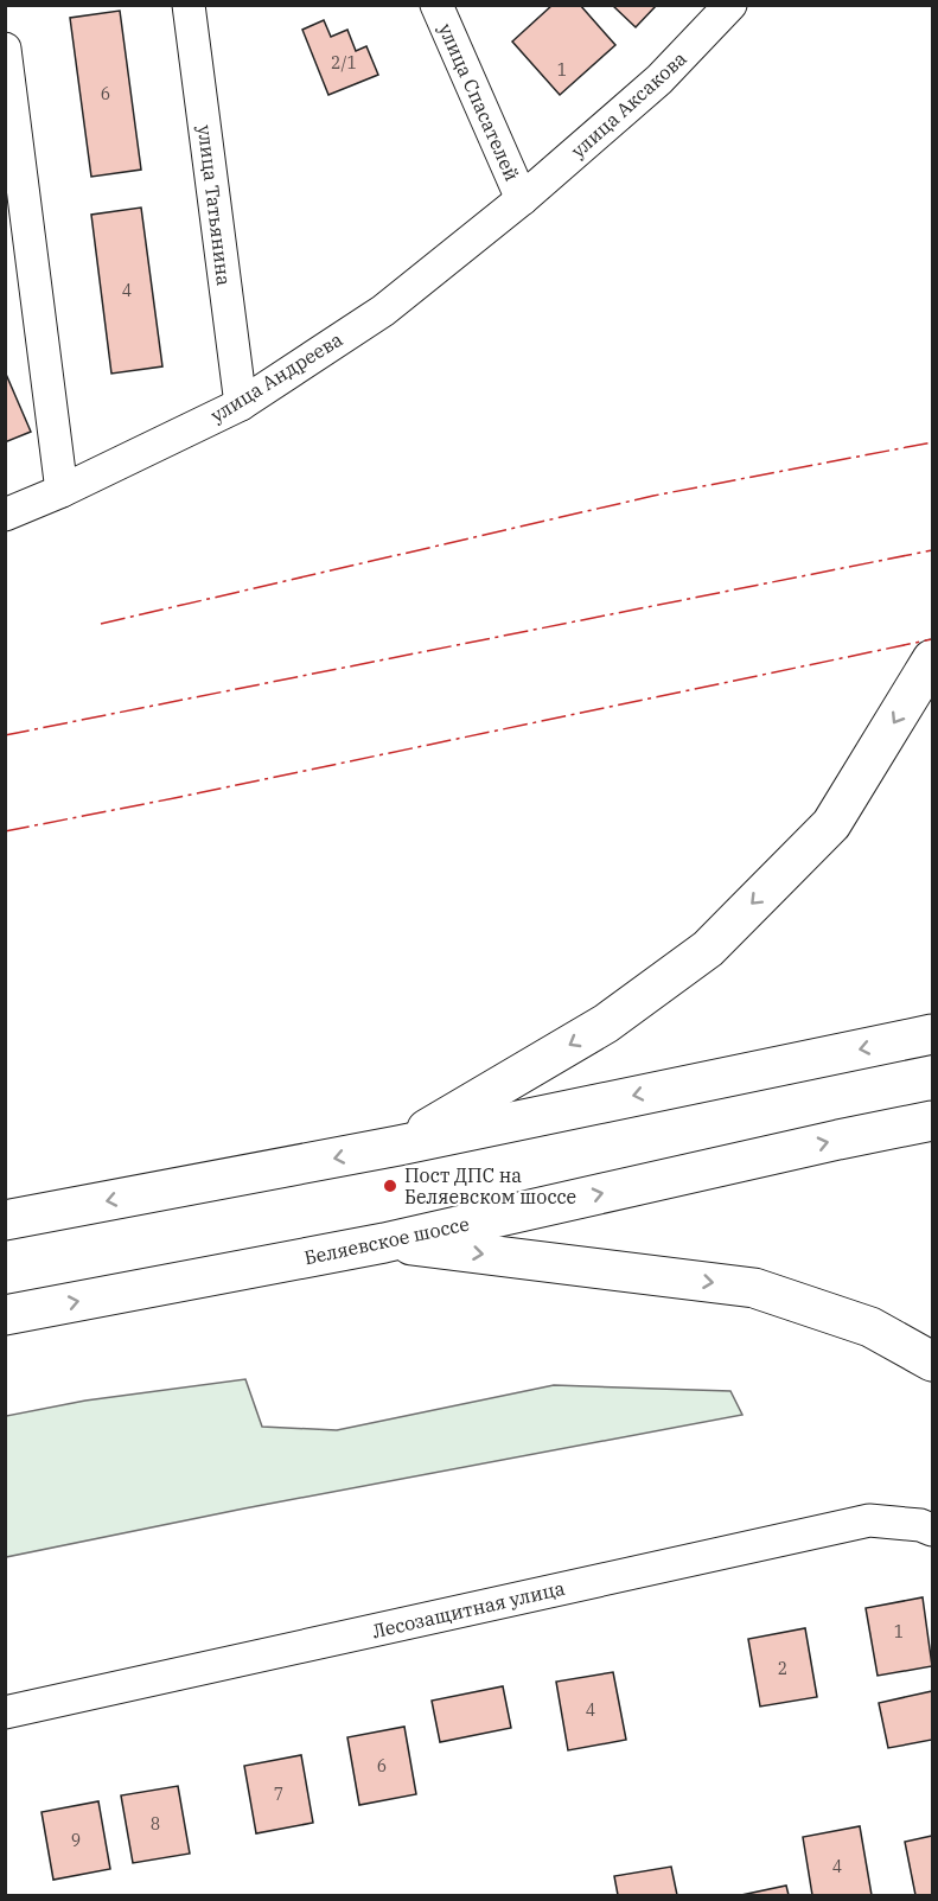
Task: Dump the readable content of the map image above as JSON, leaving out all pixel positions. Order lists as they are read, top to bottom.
{
  "streets": {
    "main road": ["Беляевское шоссе"],
    "street": [
      "улица Спасателей",
      "улица Аксакова",
      "улица Татьянина",
      "улица Андреева",
      "Лесозащитная улица"
    ]
  },
  "crossings": [
    ["улица Спасателей", "улица Аксакова"],
    ["улица Спасателей", "улица Андреева"],
    ["улица Аксакова", "улица Андреева"],
    ["улица Татьянина", "улица Андреева"]
  ],
  "places": ["Пост ДПС на Беляевском шоссе"],
  "house_numbers": [
    "2/1",
    "1",
    "6",
    "4",
    "1",
    "2",
    "4",
    "6",
    "7",
    "8",
    "9",
    "4"
  ]
}
